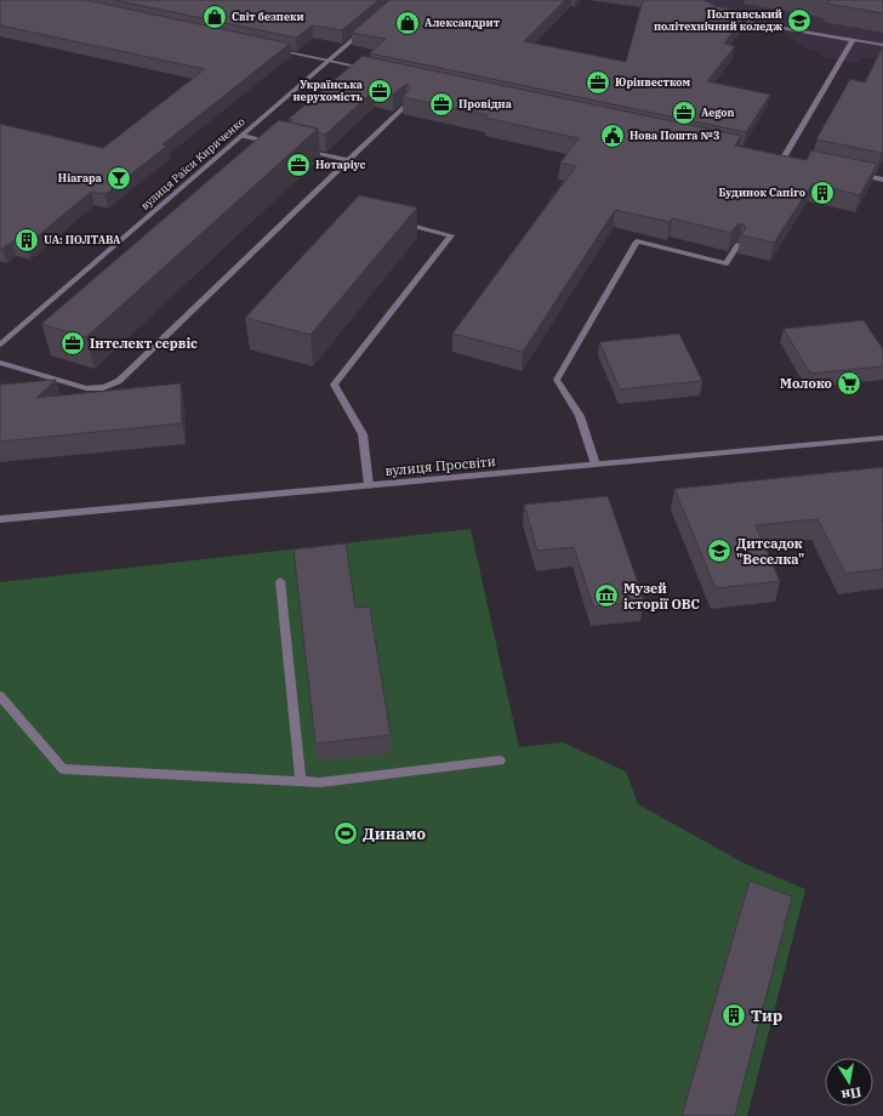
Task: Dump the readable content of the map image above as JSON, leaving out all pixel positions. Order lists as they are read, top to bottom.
{
  "streets": {
    "street": ["вулиця Раїси Кириченко", "вулиця Просвіти"]
  },
  "places": {
    "shop": ["Світ безпеки", "Александрит"],
    "school or university": ["Полтавський політехнічний коледж", "Дитсадок \"Веселка\""],
    "office": [
      "Юрінвестком",
      "Українська нерухомість",
      "Провідна",
      "Aegon",
      "Нотаріус",
      "Інтелект сервіс"
    ],
    "public building": ["Нова Пошта №3"],
    "bar": ["Ніагара"],
    "building": ["Будинок Сапіго", "UA: ПОЛТАВА", "Тир"],
    "supermarket": ["Молоко"],
    "museum": ["Музей історії ОВС"],
    "sports": ["Динамо"]
  },
  "north": "bottom"
}
